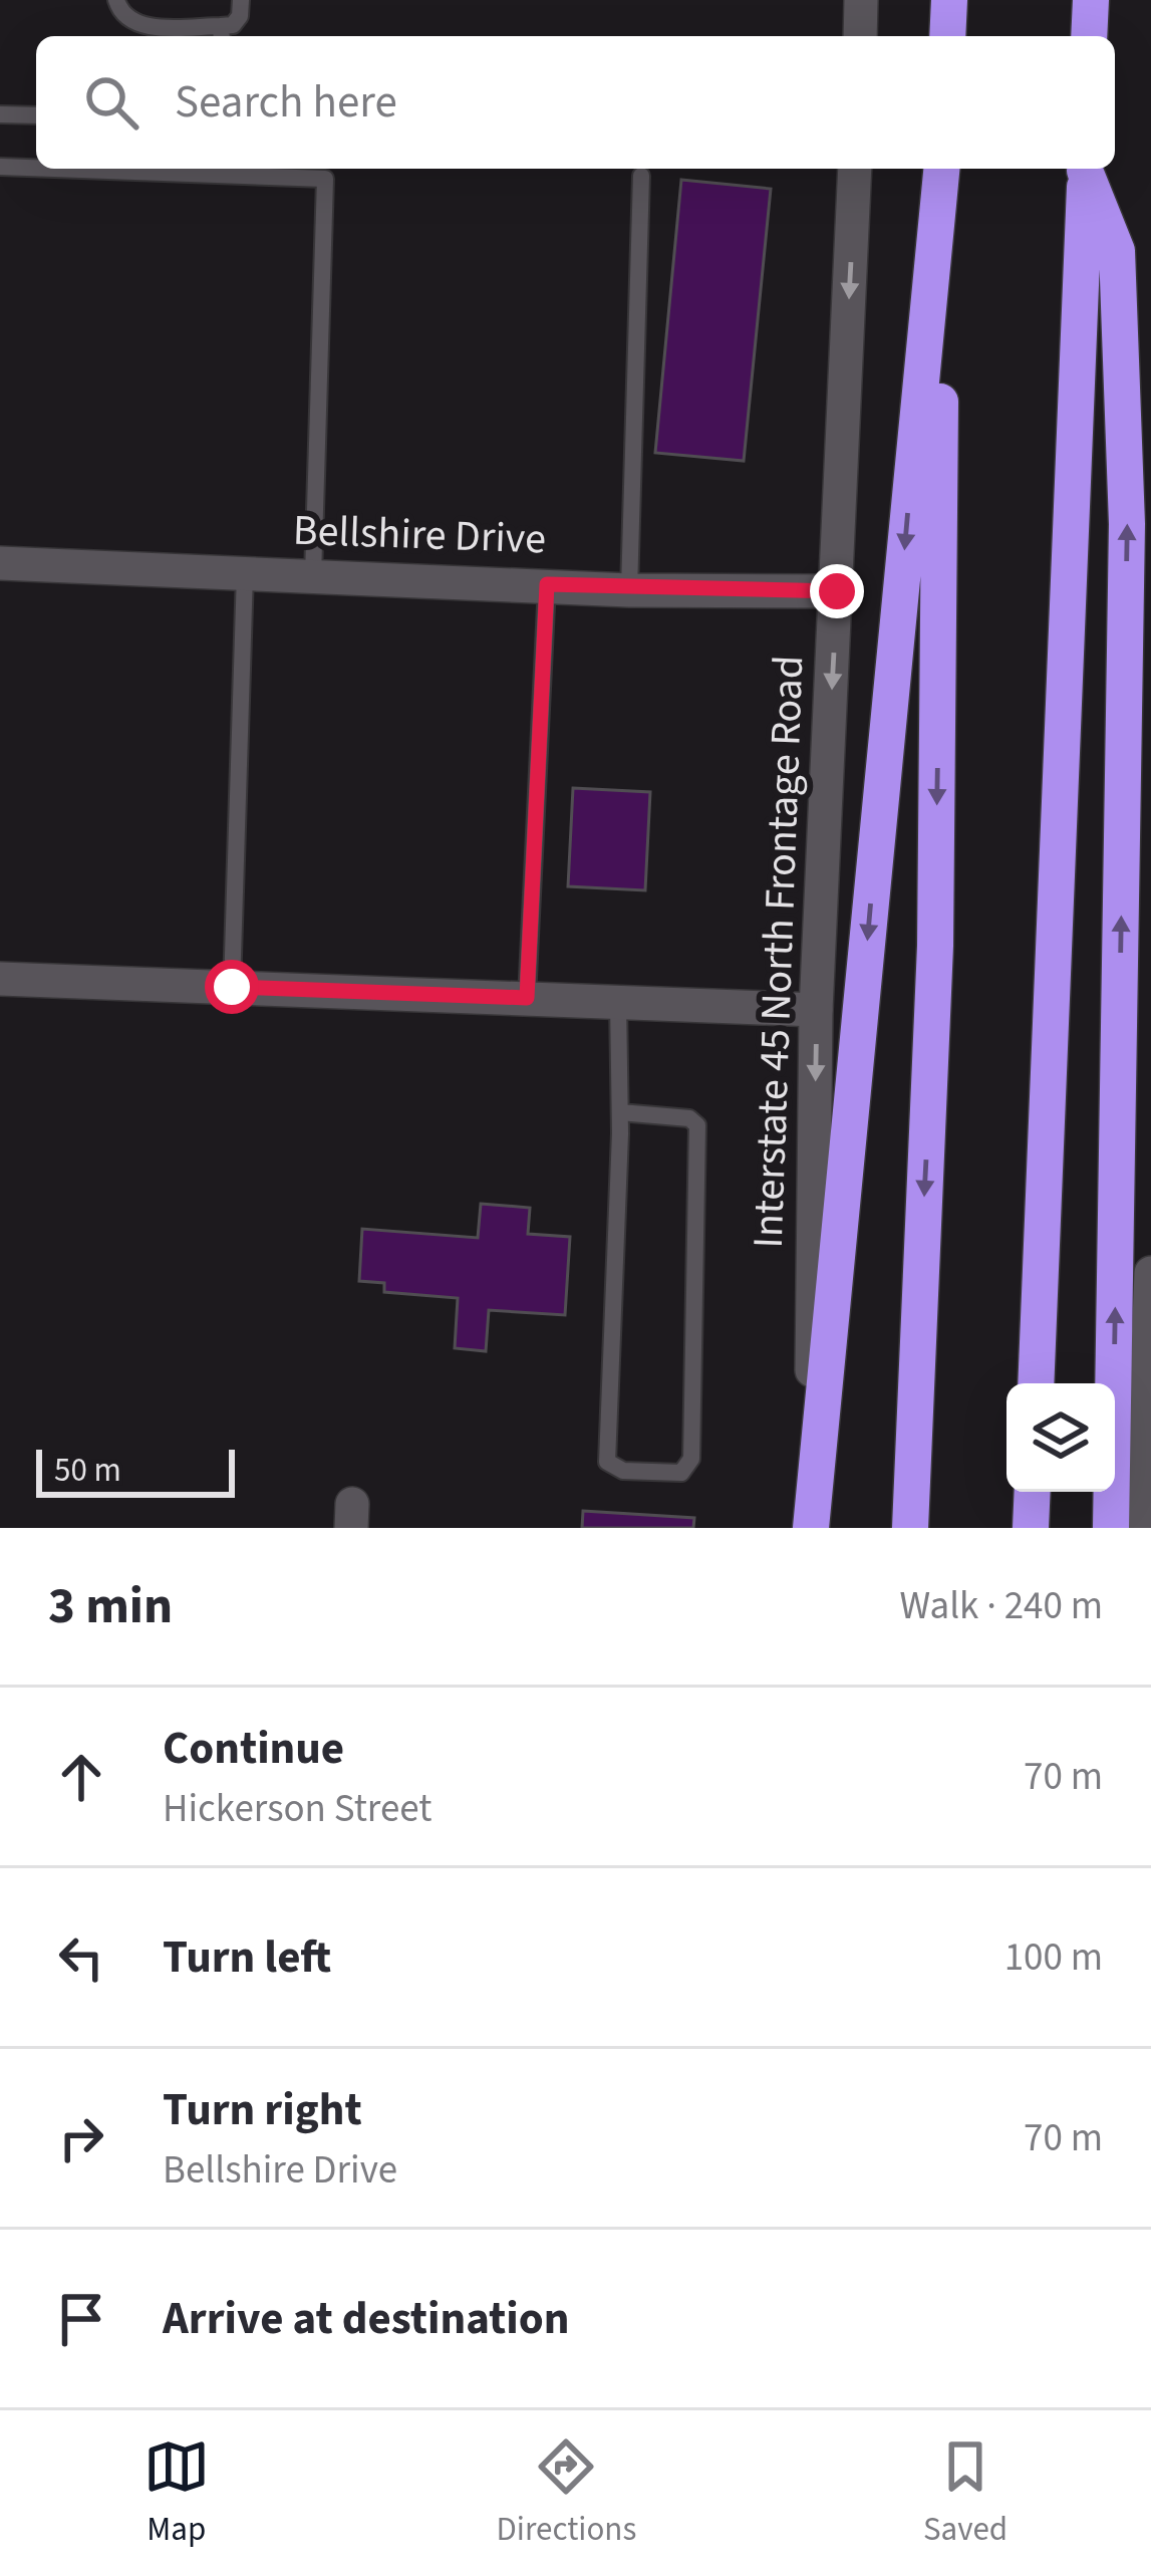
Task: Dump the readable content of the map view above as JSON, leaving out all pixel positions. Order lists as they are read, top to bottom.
{
  "streets": {
    "street": ["Bellshire Drive", "Interstate 45 North Frontage Road"]
  },
  "crossings": [
    ["Bellshire Drive", "Interstate 45 North Frontage Road"]
  ],
  "one_way": ["Interstate 45 North Frontage Road"],
  "scale_bar": "50 m",
  "page": {
    "search": "Search here",
    "scale": "50 m",
    "heading": ["3 min", "Walk · 240 m"],
    "list": [
      ["Continue", "Hickerson Street", "70 m"],
      ["Turn left", "100 m"],
      ["Turn right", "Bellshire Drive", "70 m"],
      "Arrive at destination"
    ],
    "nav": ["Map", "Directions", "Saved"]
  }
}
